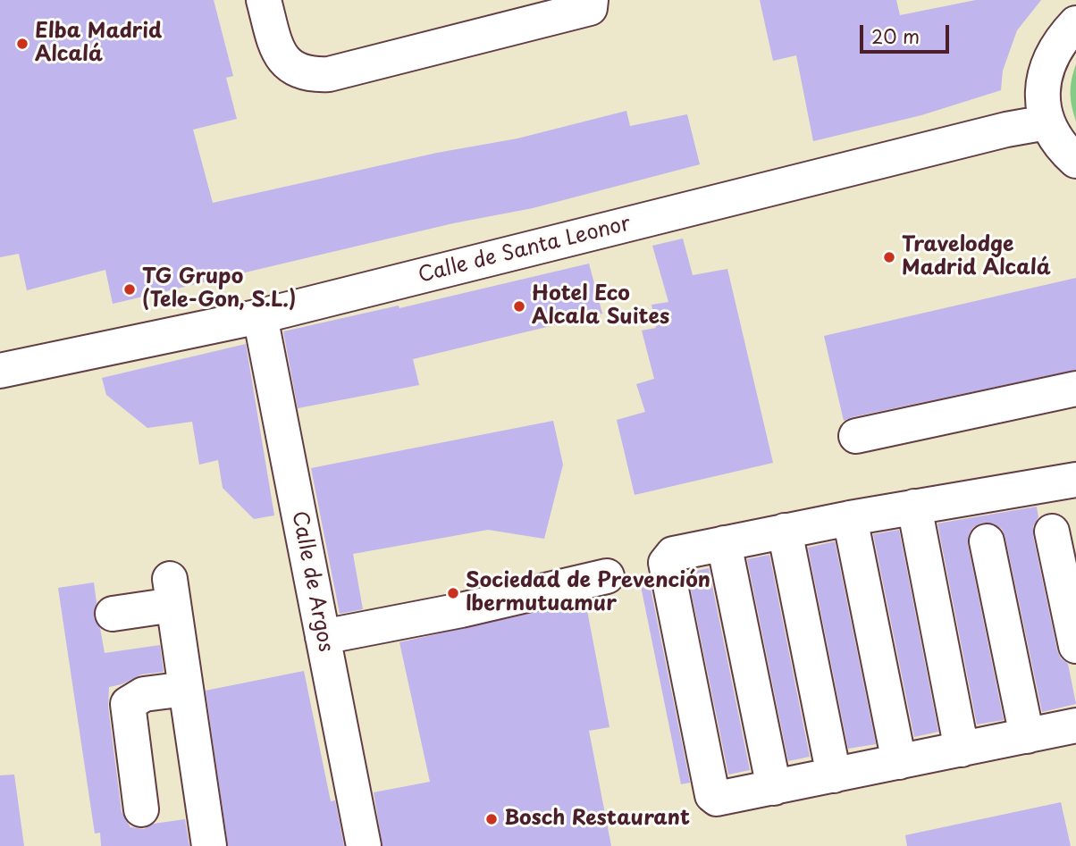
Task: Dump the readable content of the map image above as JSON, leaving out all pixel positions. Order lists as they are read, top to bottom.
{
  "streets": {
    "street": ["Calle de Santa Leonor", "Calle de Argos"]
  },
  "crossings": [
    ["Calle de Santa Leonor", "Calle de Argos"]
  ],
  "places": [
    "Elba Madrid Alcalá",
    "Travelodge Madrid Alcalá",
    "TG Grupo (Tele-Gon, S.L.)",
    "Hotel Eco Alcala Suites",
    "Sociedad de Prevención Ibermutuamur",
    "Bosch Restaurant"
  ],
  "scale_bar": "20 m"
}
